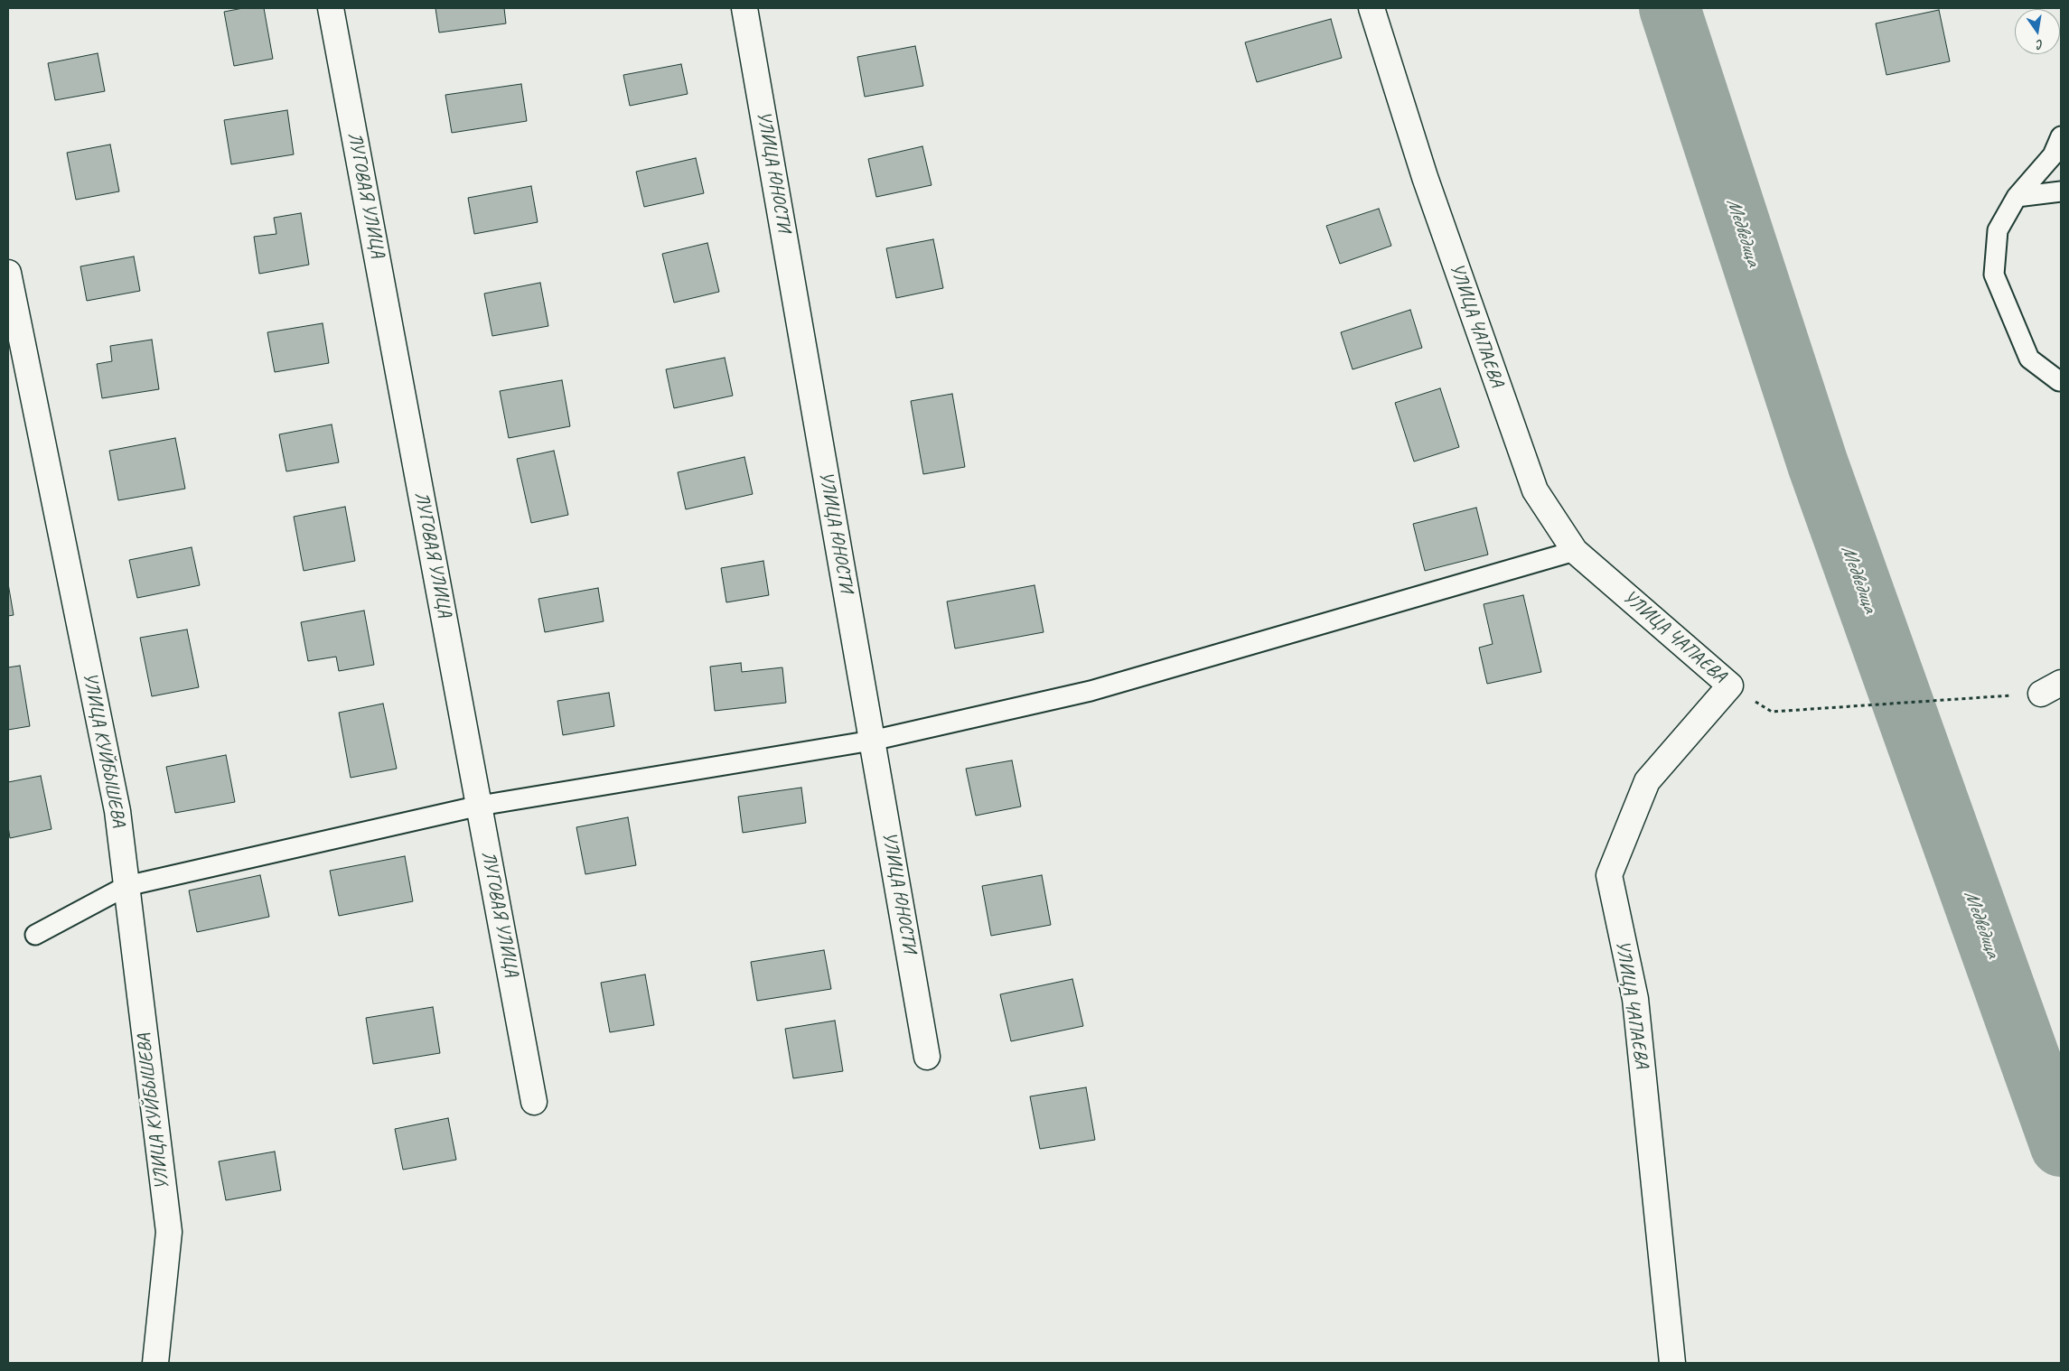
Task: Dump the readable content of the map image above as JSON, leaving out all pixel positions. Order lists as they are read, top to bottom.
{
  "streets": {
    "street": [
      "УЛИЦА ЮНОСТИ",
      "ЛУГОВАЯ УЛИЦА",
      "УЛИЦА ЧАПАЕВА",
      "УЛИЦА КУЙБЫШЕВА"
    ]
  },
  "water": ["Медведица"],
  "north": "bottom"
}
